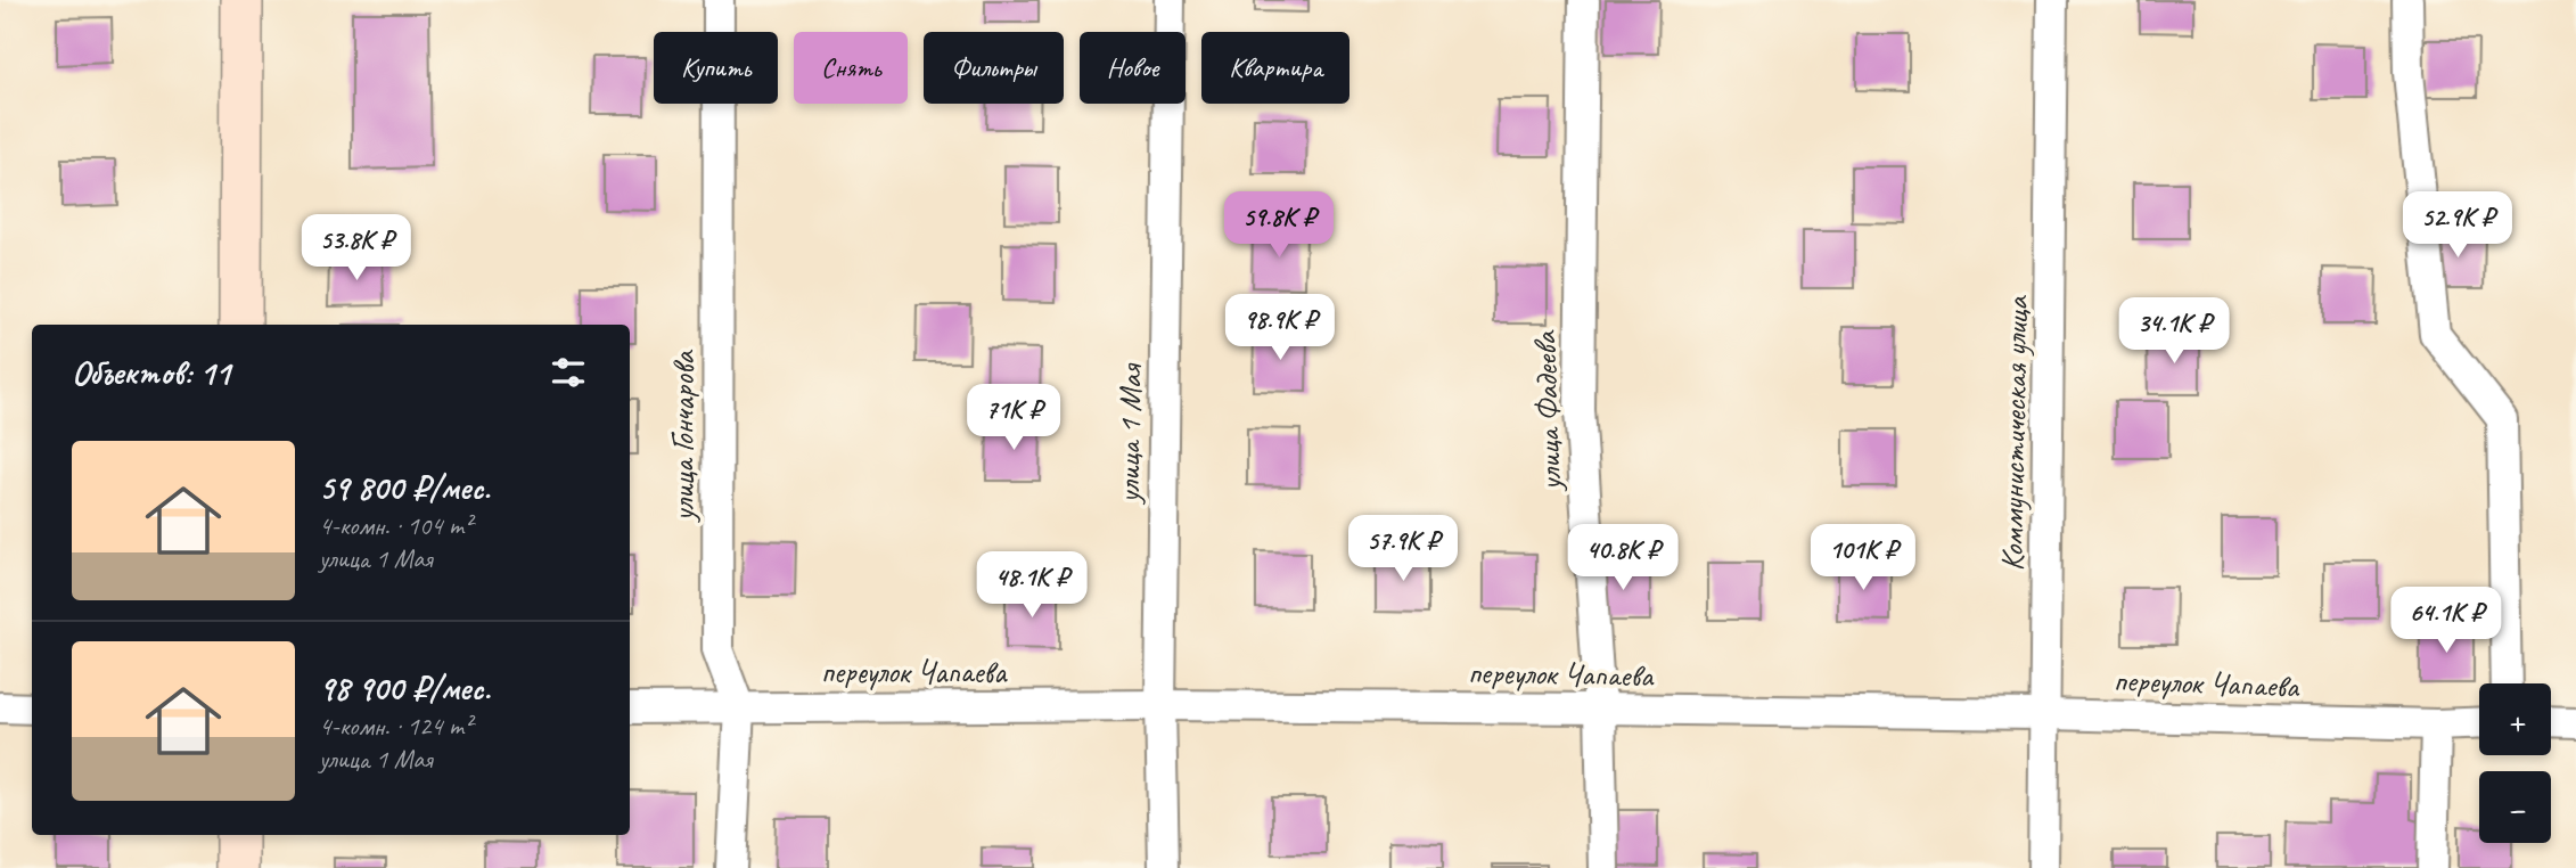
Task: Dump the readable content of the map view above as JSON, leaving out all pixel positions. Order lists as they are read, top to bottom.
{
  "streets": {
    "street": [
      "улица Фадеева",
      "улица 1 Мая",
      "Коммунистическая улица",
      "улица Гончарова",
      "переулок Чапаева"
    ]
  },
  "crossings": [
    ["улица Фадеева", "переулок Чапаева"],
    ["улица 1 Мая", "переулок Чапаева"],
    ["Коммунистическая улица", "переулок Чапаева"],
    ["улица Гончарова", "переулок Чапаева"]
  ],
  "page": {
    "chip": [
      "Купить",
      "Снять",
      "Фильтры",
      "Новое",
      "Квартира"
    ],
    "price": [
      "59.8K ₽",
      "52.9K ₽",
      "53.8K ₽",
      "98.9K ₽",
      "34.1K ₽",
      "71K ₽",
      "57.9K ₽",
      "40.8K ₽",
      "101K ₽",
      "48.1K ₽",
      "64.1K ₽"
    ],
    "heading": "Объектов: 11",
    "list": [
      {
        "name": "59 800 ₽/мес.",
        "note": "4-комн. · 104 m² · улица 1 Мая"
      },
      {
        "name": "98 900 ₽/мес.",
        "note": "4-комн. · 124 m² · улица 1 Мая"
      }
    ],
    "map_buttons": ["+", "−"]
  }
}
